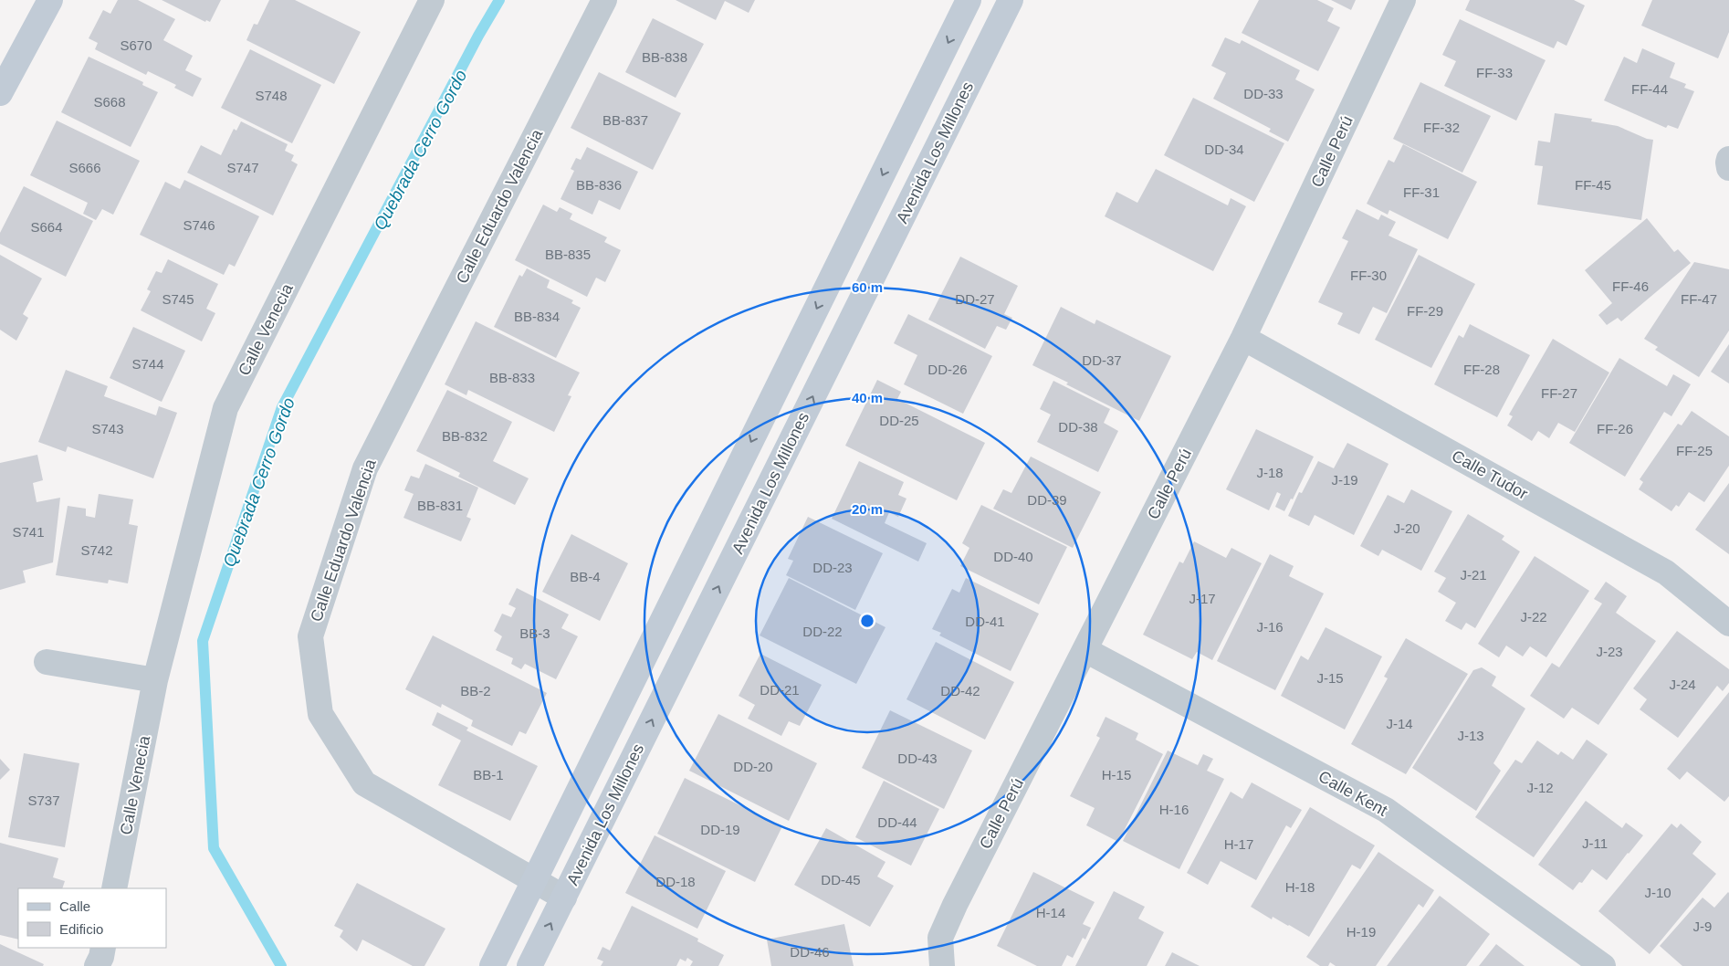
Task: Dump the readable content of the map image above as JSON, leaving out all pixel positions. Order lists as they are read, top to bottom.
{
  "streets": {
    "street": [
      "Calle Perú",
      "Avenida Los Millones",
      "Calle Eduardo Valencia",
      "Calle Venecia",
      "Calle Tudor",
      "Calle Kent"
    ]
  },
  "crossings": [
    ["Calle Perú", "Calle Tudor"],
    ["Calle Perú", "Calle Kent"],
    ["Avenida Los Millones", "Calle Eduardo Valencia"]
  ],
  "water": ["Quebrada Cerro Gordo"],
  "house_numbers": [
    "S670",
    "BB-838",
    "FF-33",
    "FF-44",
    "DD-33",
    "S748",
    "S668",
    "BB-837",
    "FF-32",
    "DD-34",
    "S666",
    "S747",
    "BB-836",
    "FF-45",
    "FF-31",
    "S746",
    "S664",
    "BB-835",
    "FF-30",
    "FF-46",
    "S745",
    "DD-27",
    "FF-47",
    "FF-29",
    "BB-834",
    "DD-37",
    "S744",
    "DD-26",
    "FF-28",
    "BB-833",
    "FF-27",
    "DD-25",
    "DD-38",
    "S743",
    "FF-26",
    "BB-832",
    "FF-25",
    "J-18",
    "J-19",
    "DD-39",
    "BB-831",
    "J-20",
    "S741",
    "S742",
    "DD-40",
    "DD-23",
    "J-21",
    "BB-4",
    "J-17",
    "J-22",
    "DD-41",
    "J-16",
    "DD-22",
    "BB-3",
    "J-23",
    "J-15",
    "J-24",
    "DD-21",
    "BB-2",
    "DD-42",
    "J-14",
    "J-13",
    "DD-43",
    "DD-20",
    "BB-1",
    "H-15",
    "J-12",
    "S737",
    "H-16",
    "DD-44",
    "DD-19",
    "J-11",
    "H-17",
    "DD-45",
    "DD-18",
    "H-18",
    "J-10",
    "H-14",
    "J-9",
    "H-19",
    "DD-46"
  ],
  "legend": ["Calle", "Edificio"],
  "rings": ["60 m", "40 m", "20 m"]
}
